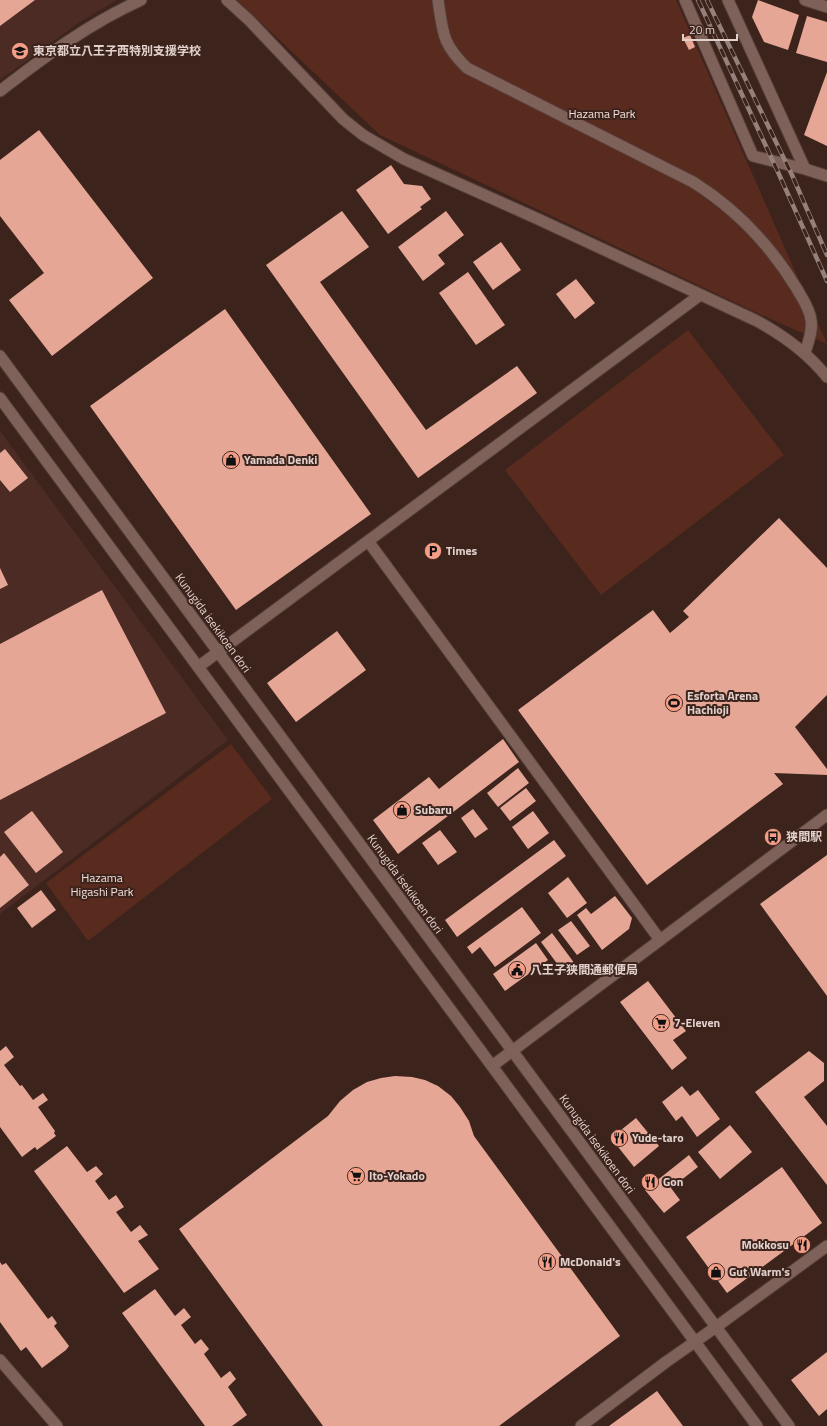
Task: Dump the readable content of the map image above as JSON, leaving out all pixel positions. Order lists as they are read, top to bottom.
{
  "streets": {
    "street": ["Kunugida isekikoen dori"]
  },
  "parks": ["Hazama Park", "Hazama Higashi Park"],
  "places": {
    "school or university": ["東京都立八王子西特別支援学校"],
    "shop": ["Yamada Denki", "Subaru", "Gut Warm's"],
    "parking": ["Times"],
    "sports": ["Esforta Arena Hachioji"],
    "bus stop": ["狭間駅"],
    "public building": ["八王子狭間通郵便局"],
    "supermarket": ["7-Eleven", "Ito-Yokado"],
    "restaurant": [
      "Yude-taro",
      "Gon",
      "Mokkosu",
      "McDonald's"
    ]
  },
  "scale_bar": "20 m"
}
